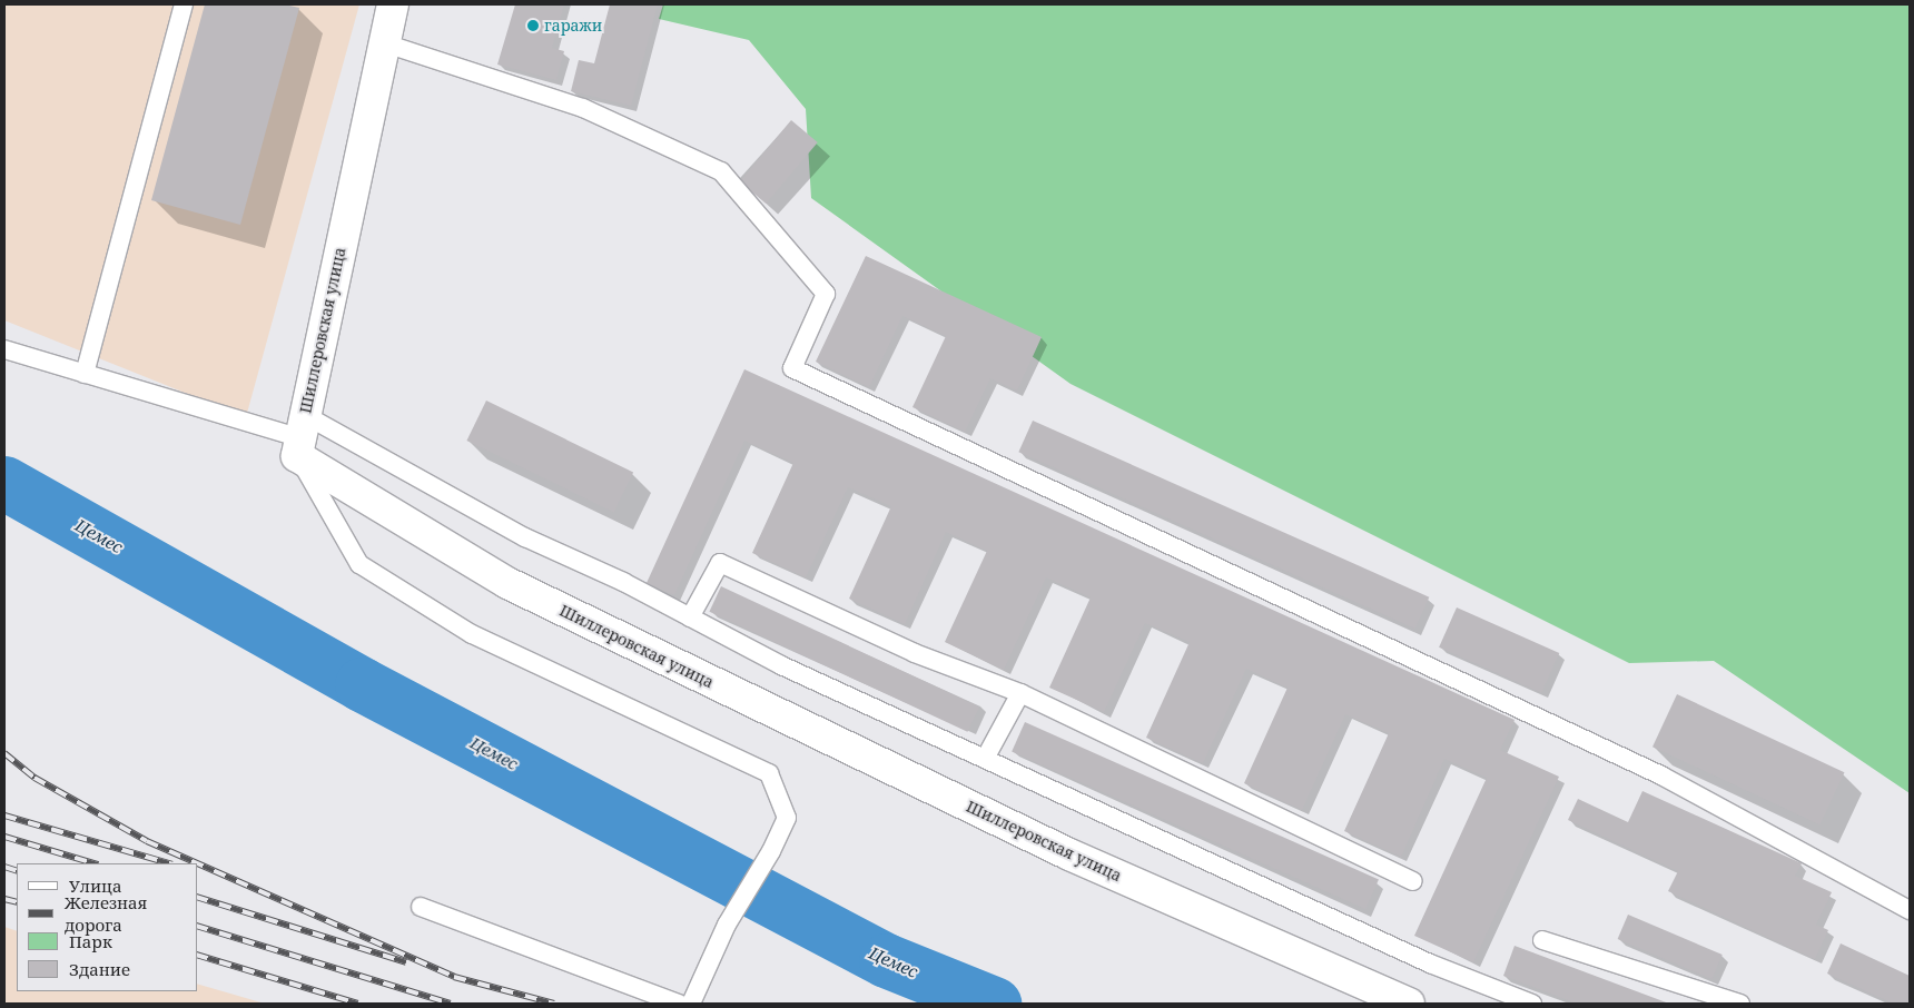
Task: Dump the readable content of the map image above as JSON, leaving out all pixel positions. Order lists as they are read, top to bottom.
{
  "streets": {
    "street": ["Шиллеровская улица"]
  },
  "water": ["Цемес"],
  "places": ["гаражи"],
  "legend": [
    "Улица",
    "Железная дорога",
    "Парк",
    "Здание"
  ]
}
